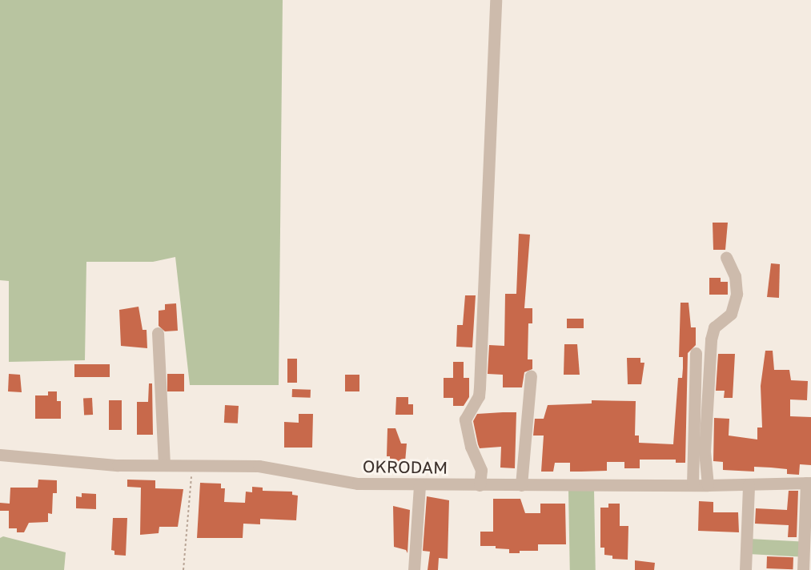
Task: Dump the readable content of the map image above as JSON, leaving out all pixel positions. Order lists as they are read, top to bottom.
{
  "streets": {
    "street": ["OKRODAM"]
  }
}
